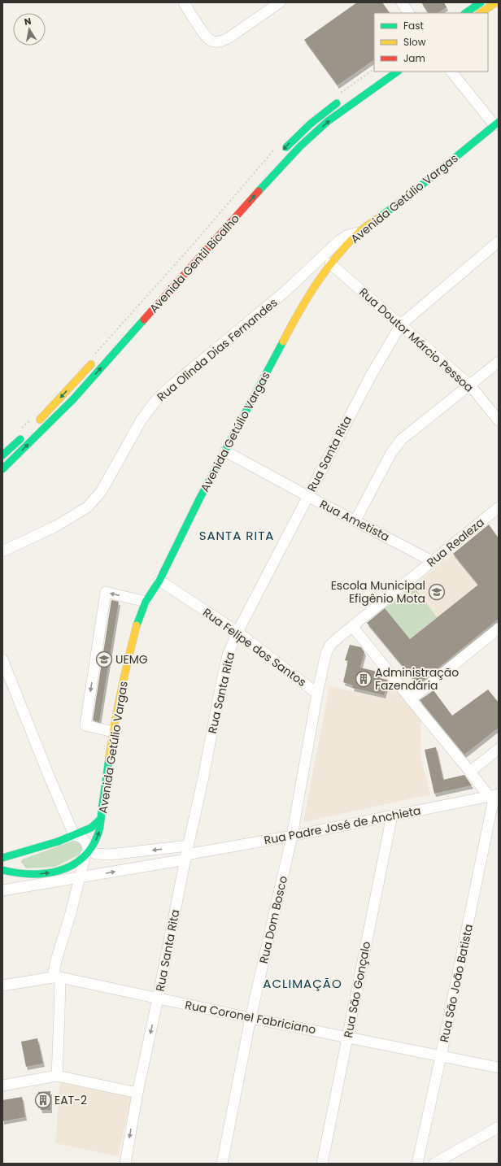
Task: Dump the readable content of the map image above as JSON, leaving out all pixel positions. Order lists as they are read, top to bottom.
{
  "streets": {
    "street": [
      "Avenida Getúlio Vargas",
      "Avenida Gentil Bicalho",
      "Rua Doutor Márcio Pessoa",
      "Rua Olinda Dias Fernandes",
      "Rua Santa Rita",
      "Rua Ametista",
      "Rua Realeza",
      "Rua Felipe dos Santos",
      "Rua Padre José de Anchieta",
      "Rua Dom Bosco",
      "Rua São João Batista",
      "Rua São Gonçalo",
      "Rua Coronel Fabriciano"
    ]
  },
  "crossings": [
    ["Avenida Getúlio Vargas", "Rua Doutor Márcio Pessoa"],
    ["Avenida Getúlio Vargas", "Rua Olinda Dias Fernandes"],
    ["Avenida Getúlio Vargas", "Rua Ametista"],
    ["Avenida Getúlio Vargas", "Rua Felipe dos Santos"],
    ["Avenida Getúlio Vargas", "Rua Padre José de Anchieta"],
    ["Rua Doutor Márcio Pessoa", "Rua Olinda Dias Fernandes"],
    ["Rua Doutor Márcio Pessoa", "Rua Santa Rita"],
    ["Rua Santa Rita", "Rua Ametista"],
    ["Rua Santa Rita", "Rua Felipe dos Santos"],
    ["Rua Santa Rita", "Rua Padre José de Anchieta"],
    ["Rua Santa Rita", "Rua Coronel Fabriciano"],
    ["Rua Ametista", "Rua Realeza"],
    ["Rua Realeza", "Rua Felipe dos Santos"],
    ["Rua Realeza", "Rua Dom Bosco"],
    ["Rua Felipe dos Santos", "Rua Dom Bosco"],
    ["Rua Padre José de Anchieta", "Rua Dom Bosco"],
    ["Rua Padre José de Anchieta", "Rua São João Batista"],
    ["Rua Padre José de Anchieta", "Rua São Gonçalo"],
    ["Rua Dom Bosco", "Rua Coronel Fabriciano"],
    ["Rua São João Batista", "Rua Coronel Fabriciano"],
    ["Rua São Gonçalo", "Rua Coronel Fabriciano"]
  ],
  "districts": ["SANTA RITA", "ACLIMAÇÃO"],
  "places": {
    "school or university": ["Escola Municipal Efigênio Mota", "UEMG"],
    "building": ["Administração Fazendária", "EAT-2"]
  },
  "legend": ["Fast", "Slow", "Jam"],
  "north": "top"
}
